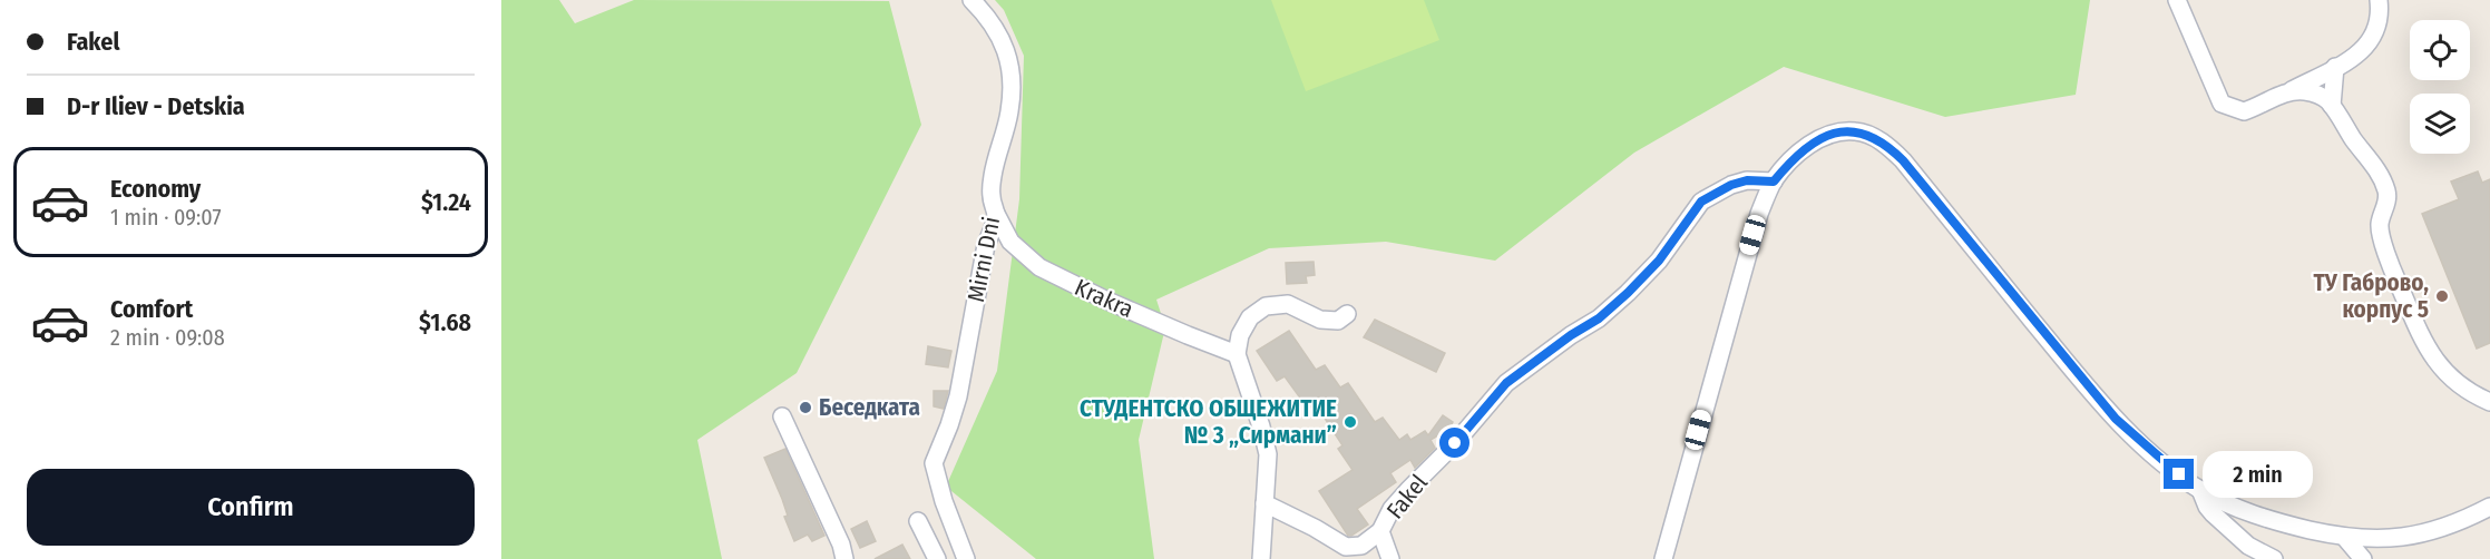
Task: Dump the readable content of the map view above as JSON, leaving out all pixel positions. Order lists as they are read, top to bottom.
{
  "streets": {
    "street": ["Mirni Dni", "Krakra", "Fakel"]
  },
  "crossings": [
    ["Mirni Dni", "Krakra"]
  ],
  "places": ["ТУ Габрово, корпус 5", "Беседката", "СТУДЕНТСКО ОБЩЕЖИТИЕ № 3 „Сирмани”"],
  "page": {
    "banner": ["Fakel", "D-r Iliev - Detskia"],
    "list": [
      {
        "name": "Economy",
        "note": "1 min · 09:07",
        "value": "$1.24"
      },
      {
        "name": "Comfort",
        "note": "2 min · 09:08",
        "value": "$1.68"
      }
    ],
    "bubble": "2 min",
    "buttons": "Confirm"
  }
}
